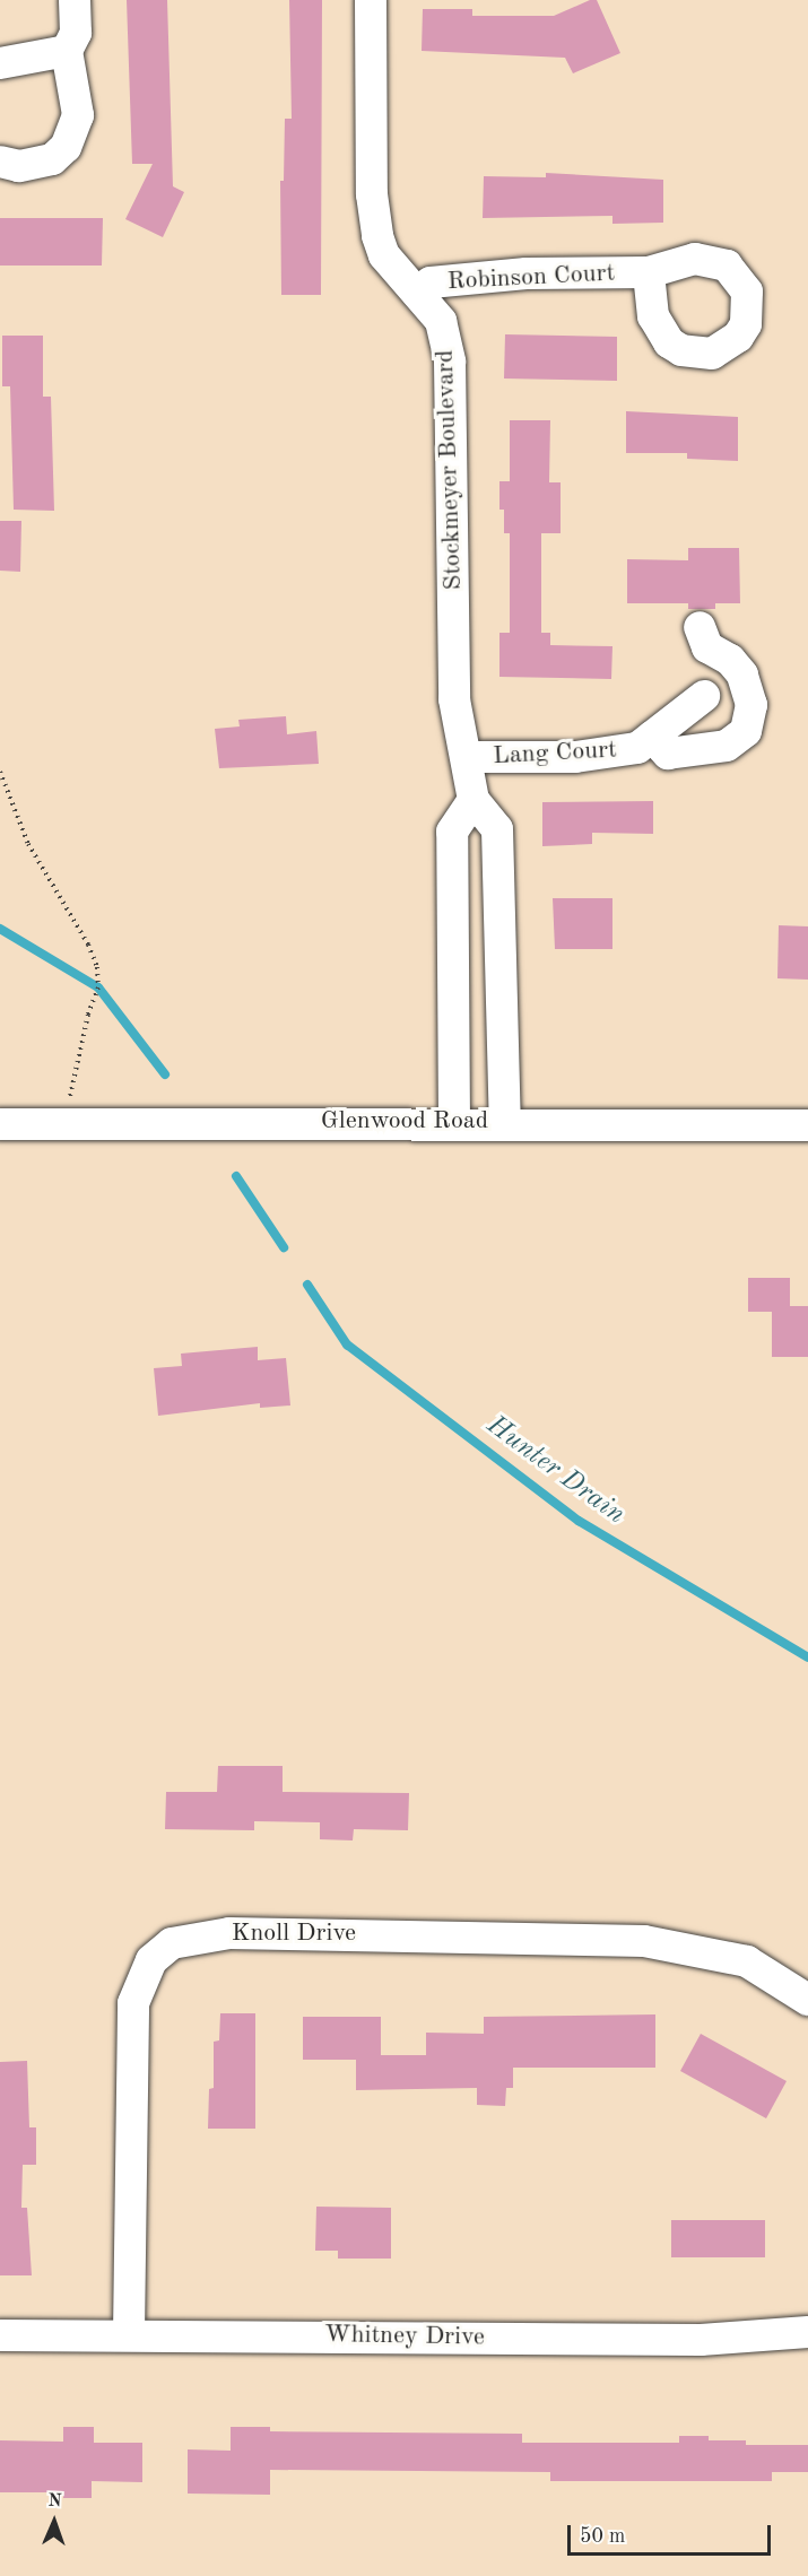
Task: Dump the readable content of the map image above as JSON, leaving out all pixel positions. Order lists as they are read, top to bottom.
{
  "streets": {
    "street": [
      "Robinson Court",
      "Stockmeyer Boulevard",
      "Lang Court",
      "Glenwood Road",
      "Knoll Drive",
      "Whitney Drive"
    ]
  },
  "crossings": [
    ["Robinson Court", "Stockmeyer Boulevard"],
    ["Stockmeyer Boulevard", "Lang Court"],
    ["Knoll Drive", "Whitney Drive"]
  ],
  "water": ["Hunter Drain"],
  "scale_bar": "50 m",
  "north": "top"
}
